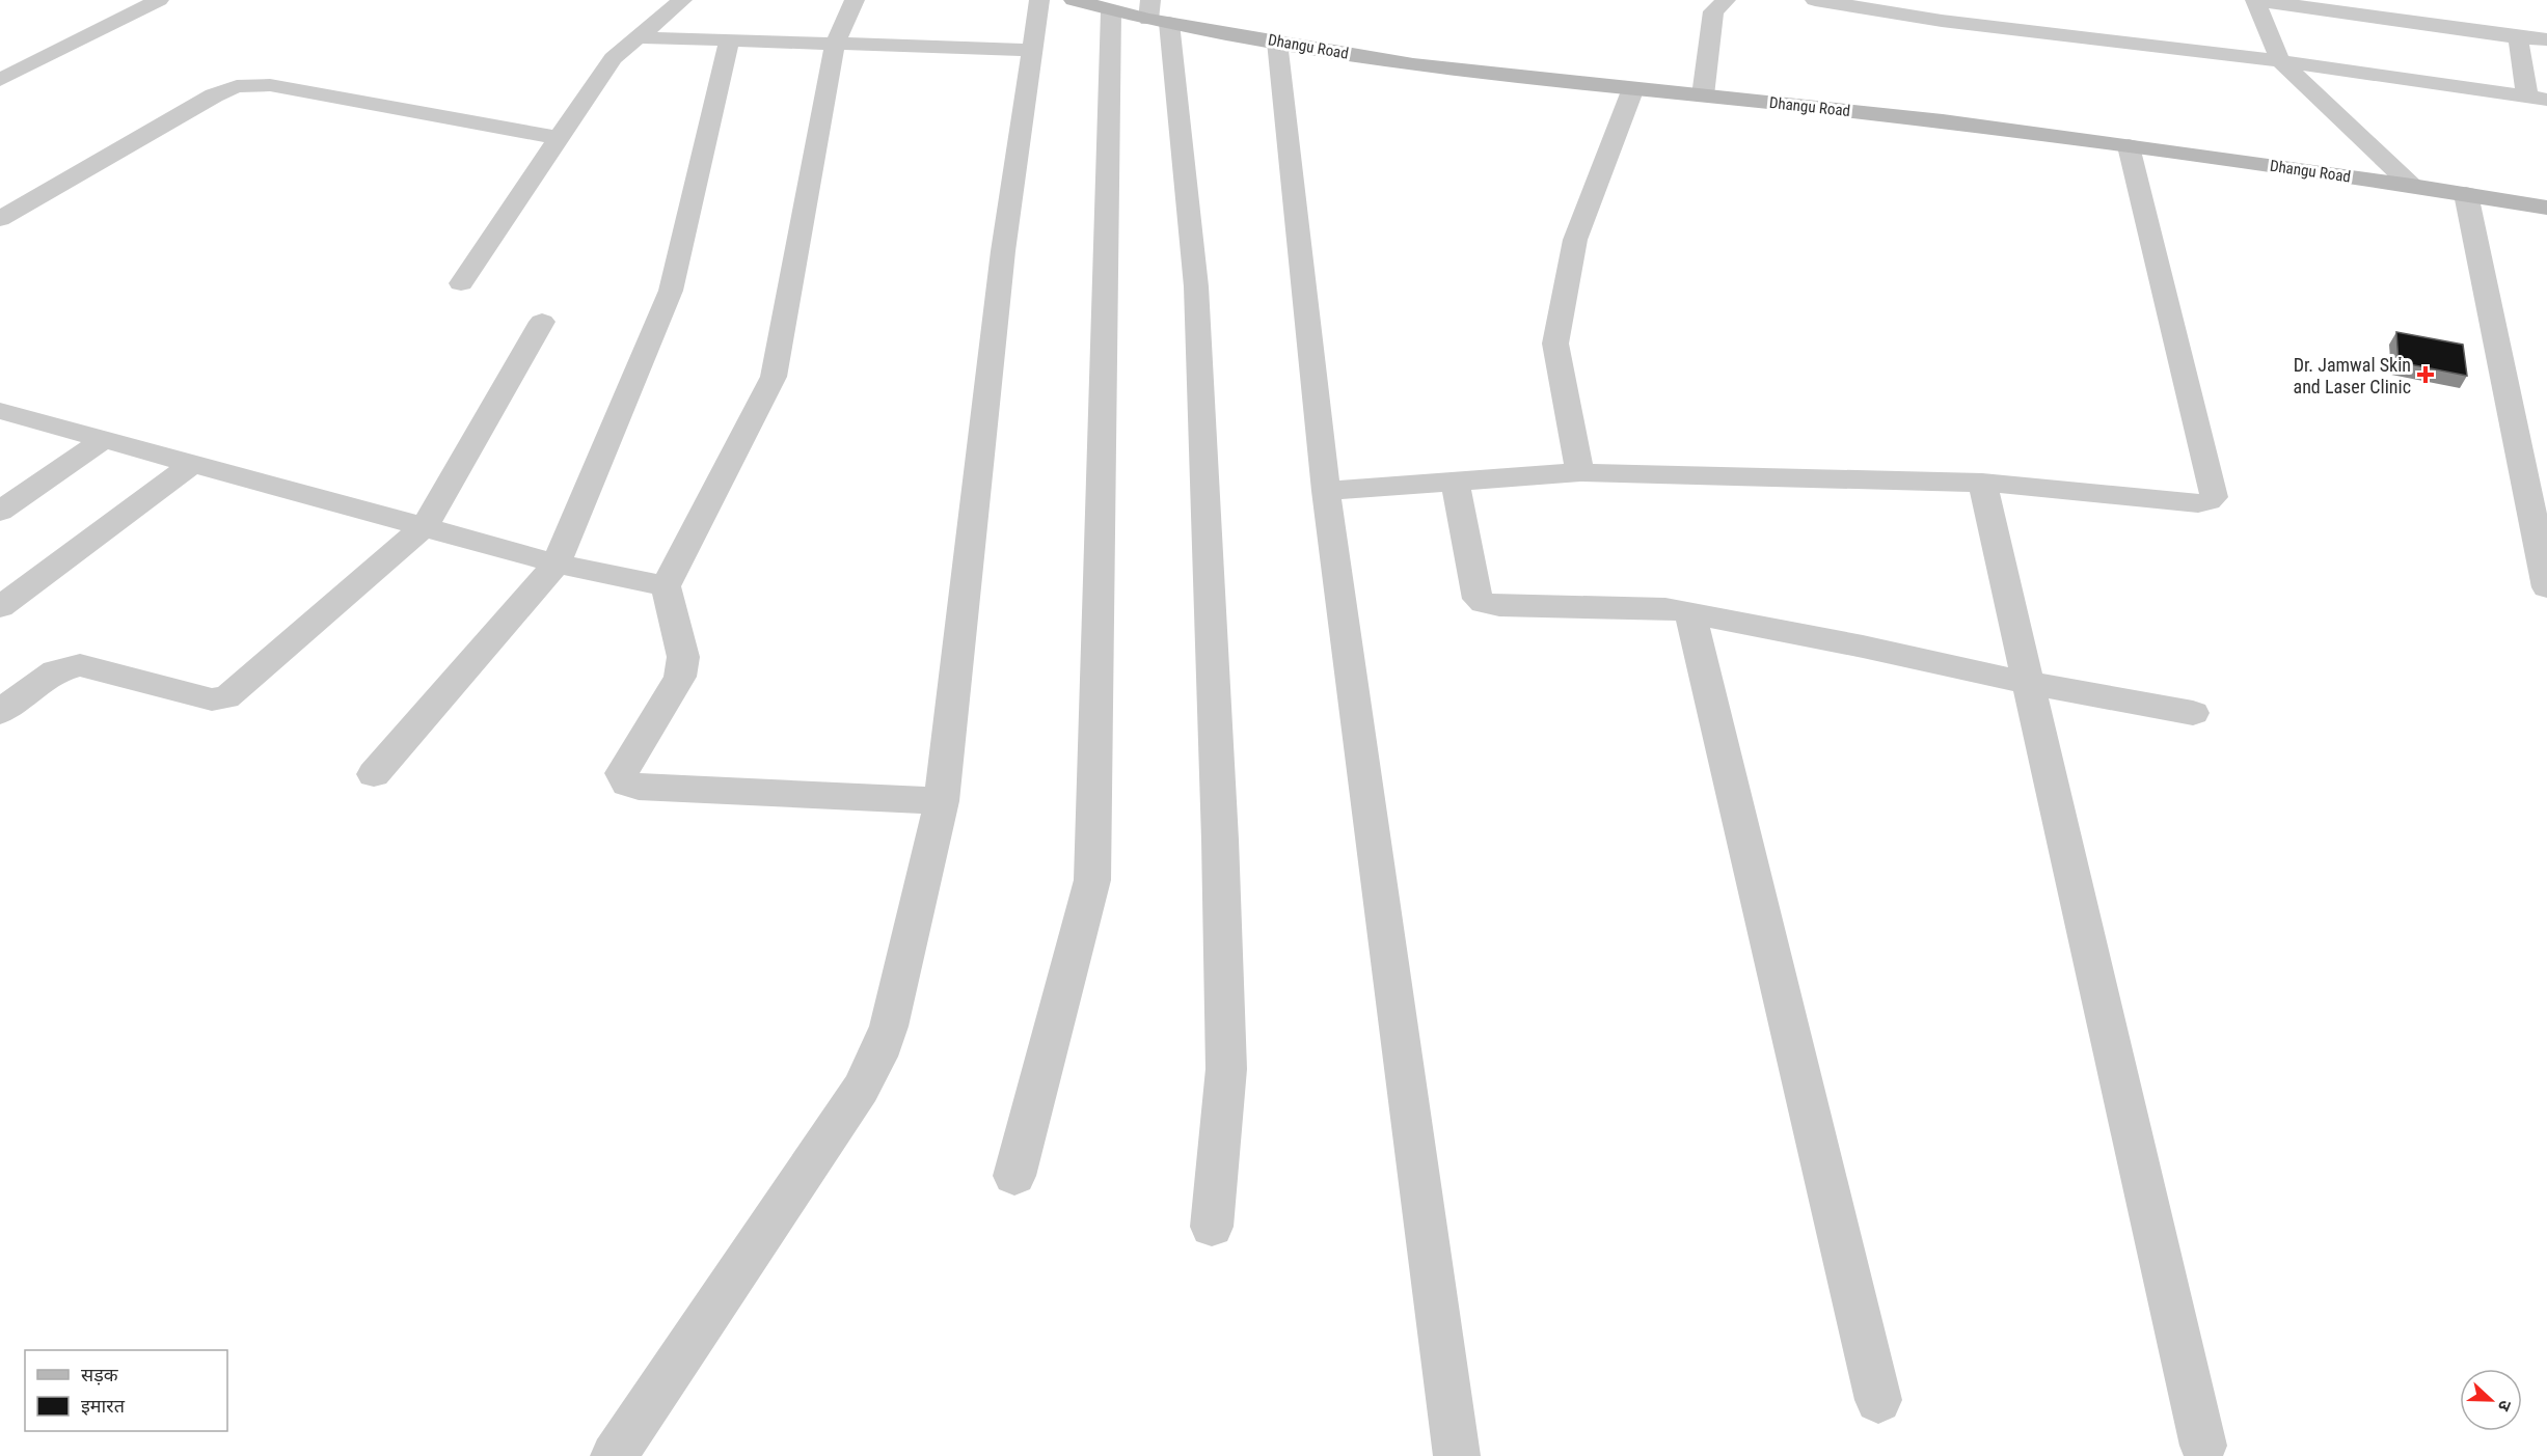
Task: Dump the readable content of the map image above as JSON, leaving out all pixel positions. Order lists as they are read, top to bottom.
{
  "streets": {
    "street": ["Dhangu Road"]
  },
  "places": {
    "health": ["Dr. Jamwal Skin and Laser Clinic"]
  },
  "legend": ["सड़क", "इमारत"],
  "north": "right"
}
